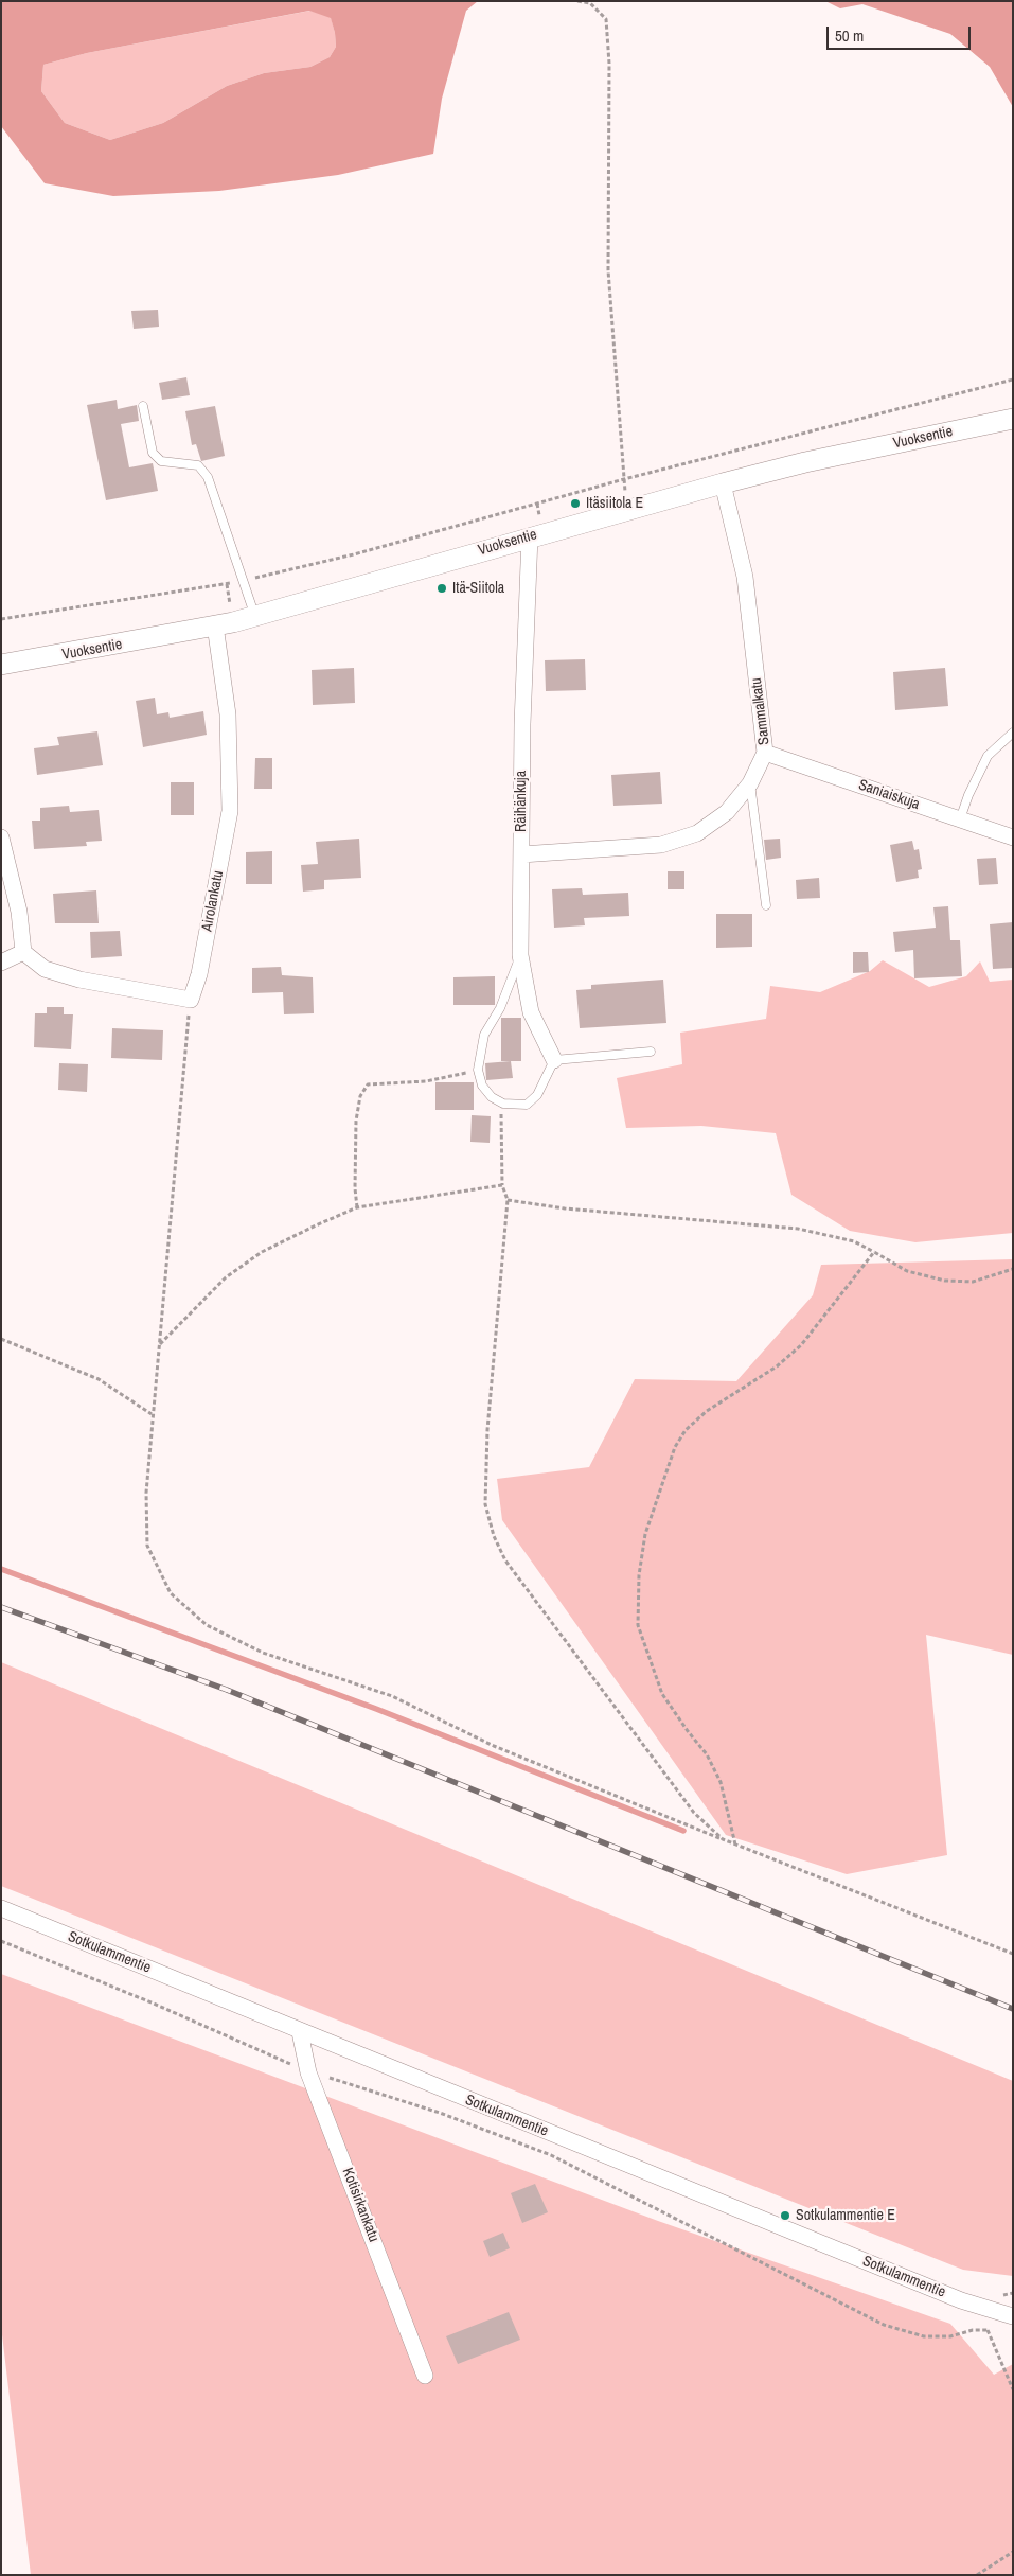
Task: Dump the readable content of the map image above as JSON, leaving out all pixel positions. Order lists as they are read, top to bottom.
{
  "streets": {
    "street": [
      "Vuoksentie",
      "Sammalkatu",
      "Saniaiskuja",
      "Räihänkuja",
      "Airolankatu",
      "Sotkulammentie",
      "Kotisirkankatu"
    ]
  },
  "crossings": [
    ["Vuoksentie", "Sammalkatu"],
    ["Vuoksentie", "Räihänkuja"],
    ["Vuoksentie", "Airolankatu"],
    ["Sammalkatu", "Saniaiskuja"],
    ["Sammalkatu", "Räihänkuja"],
    ["Sotkulammentie", "Kotisirkankatu"]
  ],
  "places": ["Itäsiitola E", "Itä-Siitola", "Sotkulammentie E"],
  "scale_bar": "50 m"
}
